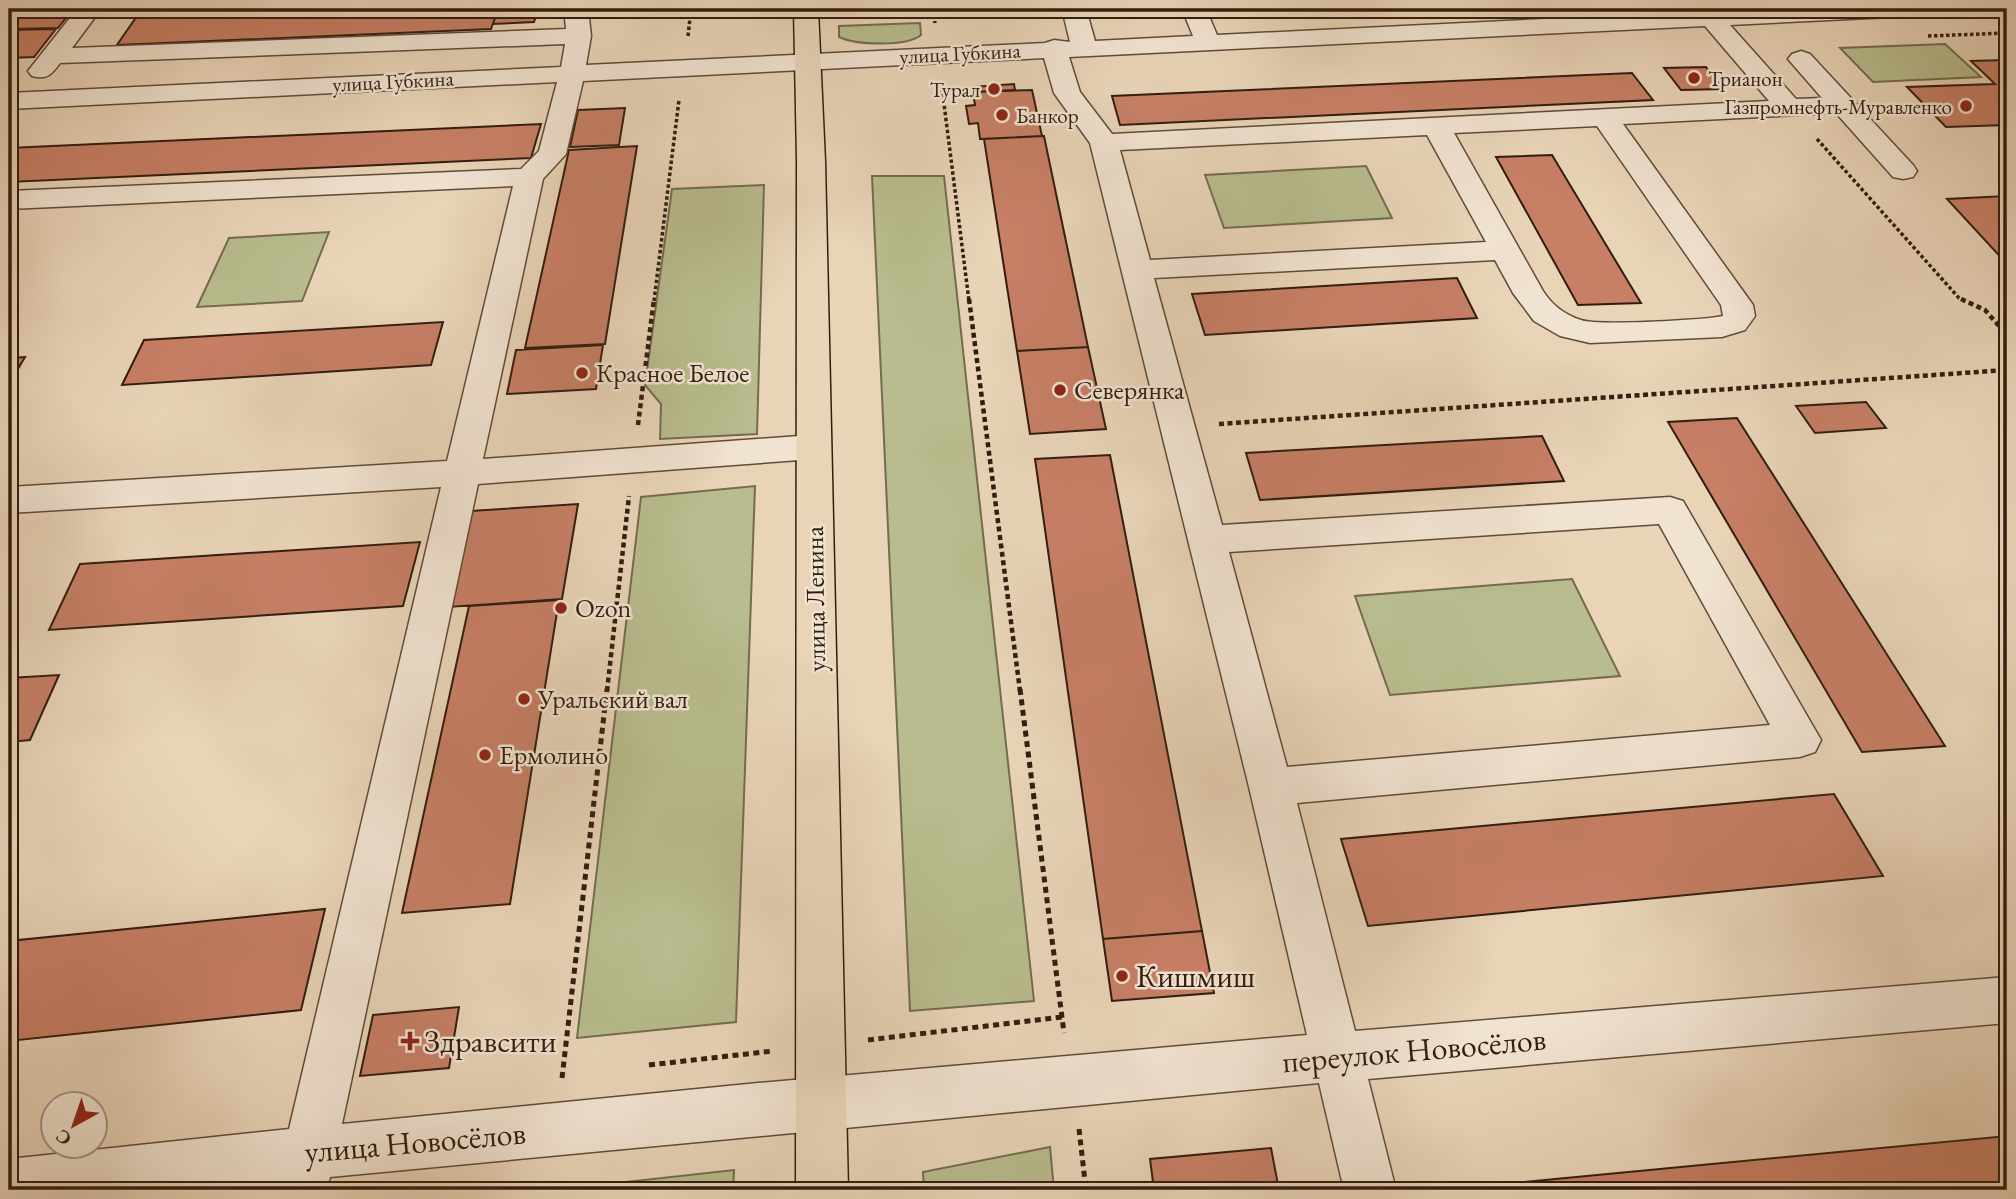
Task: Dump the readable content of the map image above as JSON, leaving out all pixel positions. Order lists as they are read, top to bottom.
{
  "streets": {
    "main road": ["улица Ленина"],
    "street": ["улица Губкина", "переулок Новосёлов", "улица Новосёлов"]
  },
  "crossings": [
    ["улица Губкина", "улица Ленина"],
    ["улица Ленина", "переулок Новосёлов"],
    ["улица Ленина", "улица Новосёлов"],
    ["переулок Новосёлов", "улица Новосёлов"]
  ],
  "places": {
    "other": [
      "Трианон",
      "Турал",
      "Газпромнефть-Муравленко",
      "Банкор",
      "Красное Белое",
      "Северянка",
      "Ozon",
      "Уральский вал",
      "Ермолино",
      "Кишмиш"
    ],
    "health": ["Здравсити"]
  },
  "north": "bottom left"
}
